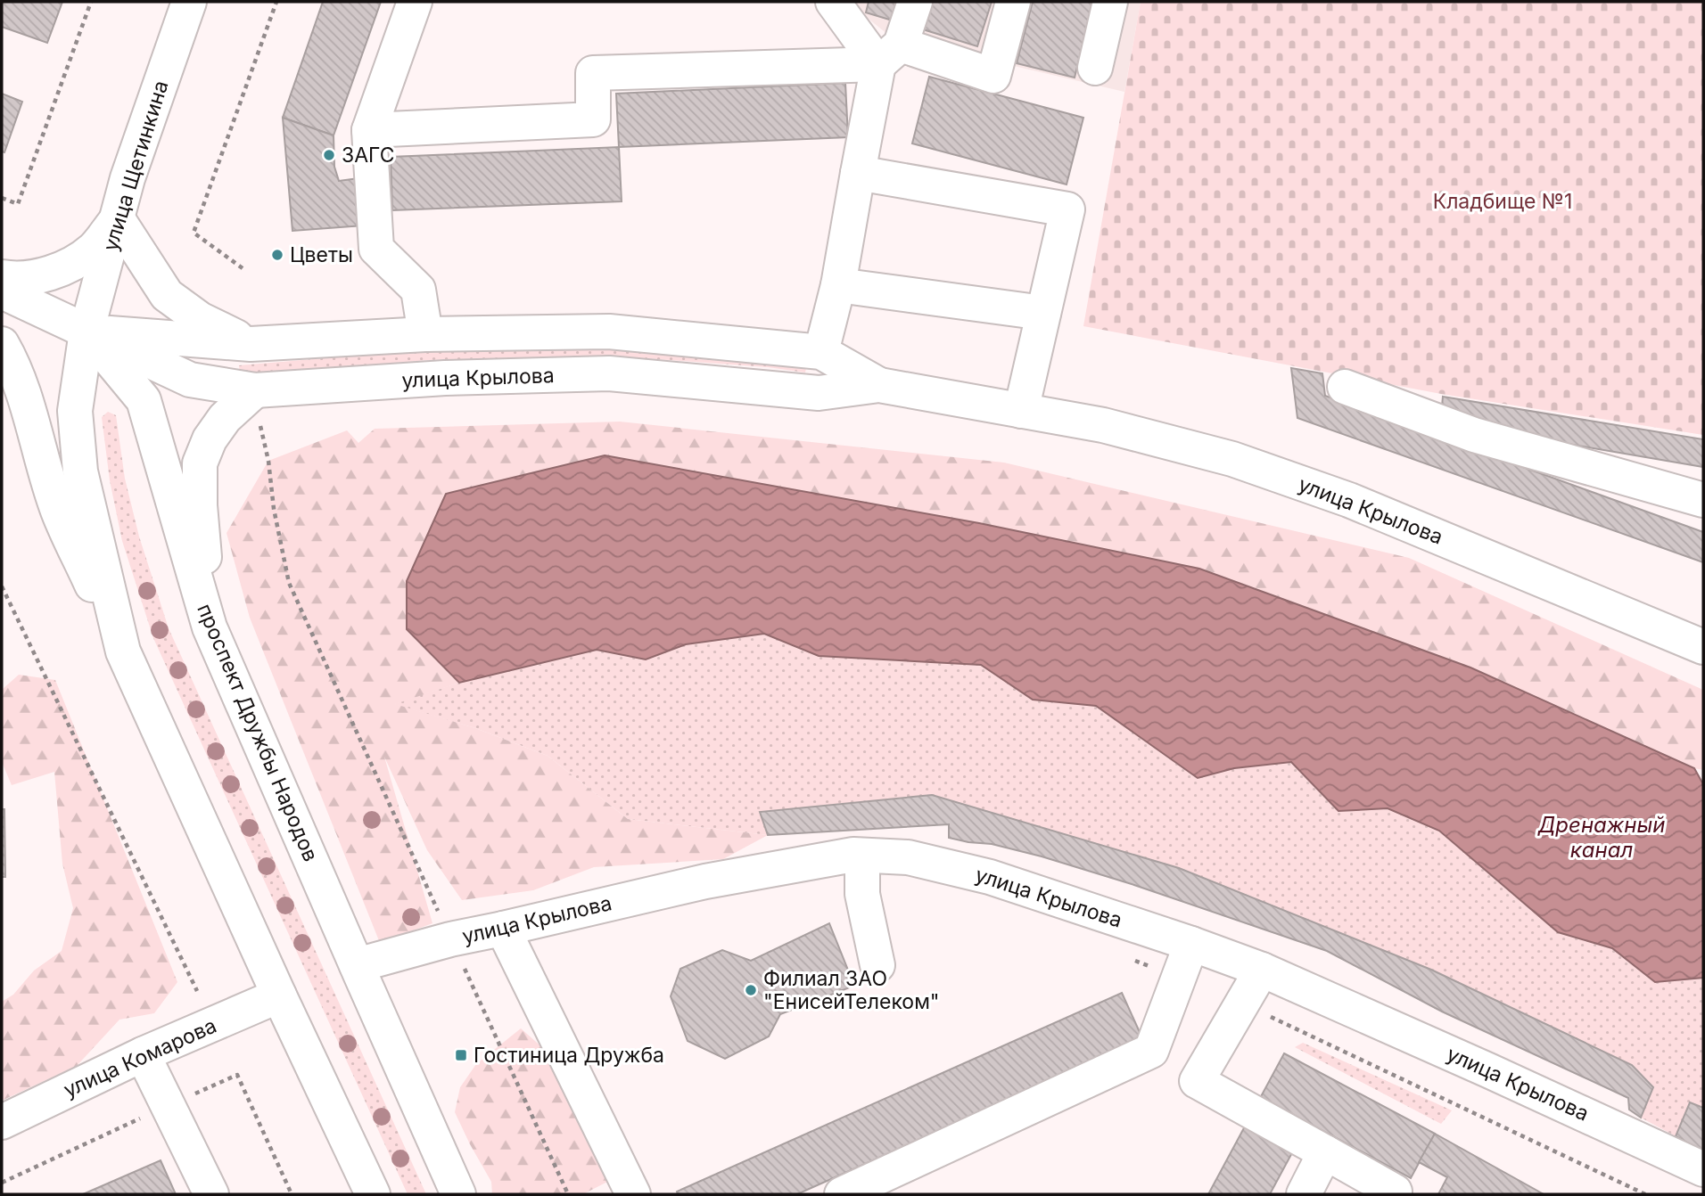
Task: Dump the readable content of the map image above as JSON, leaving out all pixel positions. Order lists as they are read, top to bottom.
{
  "streets": {
    "main road": [
      "улица Щетинкина",
      "улица Крылова",
      "проспект Дружбы Народов",
      "улица Комарова"
    ]
  },
  "crossings": [
    ["улица Щетинкина", "улица Крылова"],
    ["улица Щетинкина", "проспект Дружбы Народов"],
    ["улица Крылова", "проспект Дружбы Народов"]
  ],
  "water": ["Дренажный канал"],
  "parks": ["Кладбище №1"],
  "places": {
    "other": ["ЗАГС", "Цветы", "Филиал ЗАО \"ЕнисейТелеком\""],
    "transit": ["Гостиница Дружба"]
  }
}
